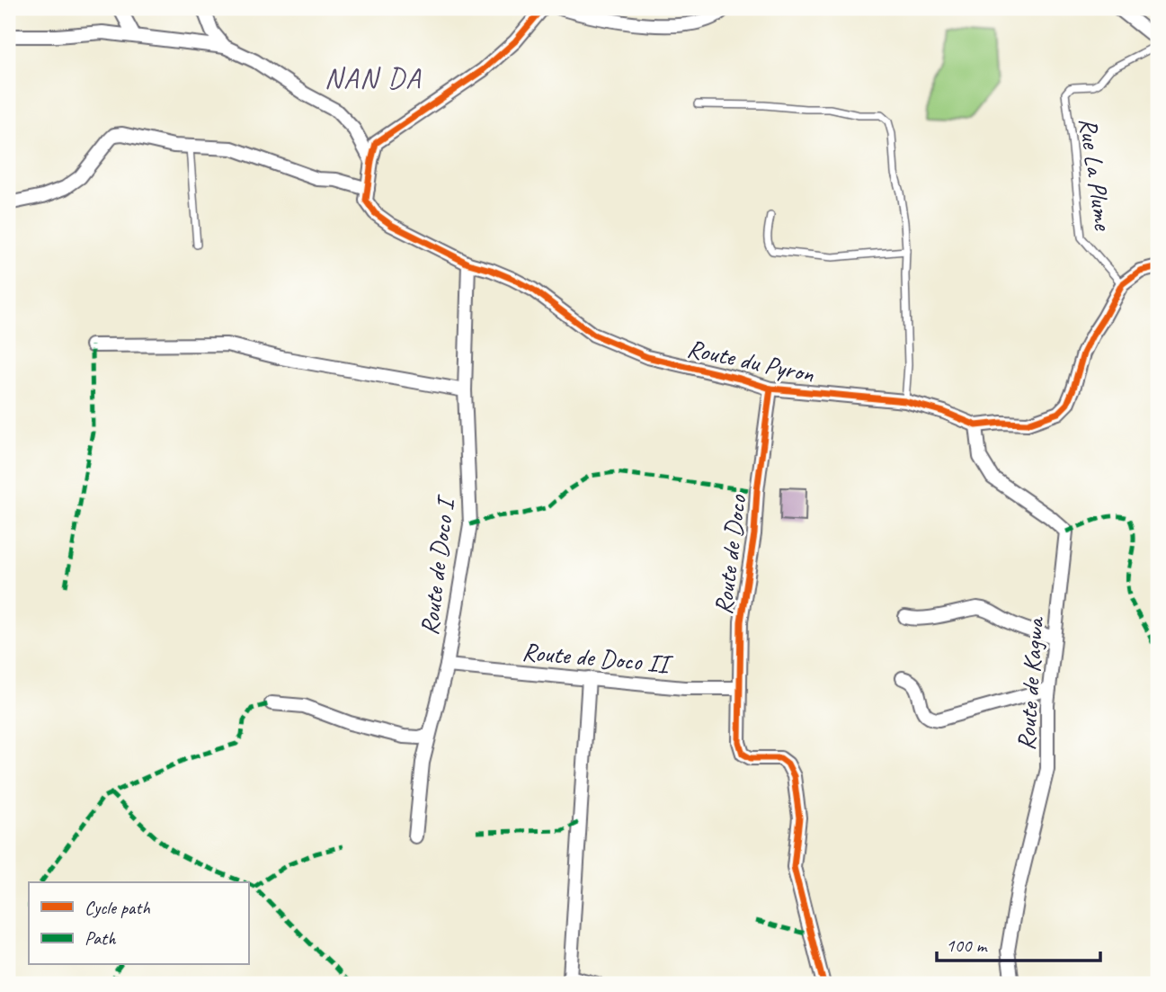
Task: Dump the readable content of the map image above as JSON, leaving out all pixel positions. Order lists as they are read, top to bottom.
{
  "streets": {
    "street": [
      "Route du Pyron",
      "Route de Doco",
      "Route de Doco I",
      "Route de Doco II",
      "Route de Kagwa"
    ],
    "lane": ["Rue La Plume"]
  },
  "crossings": [
    ["Rue La Plume", "Route du Pyron"],
    ["Route du Pyron", "Route de Doco"],
    ["Route du Pyron", "Route de Doco I"],
    ["Route du Pyron", "Route de Kagwa"],
    ["Route de Doco", "Route de Doco II"],
    ["Route de Doco I", "Route de Doco II"]
  ],
  "districts": ["NAN DA"],
  "legend": ["Cycle path", "Path"],
  "scale_bar": "100 m"
}
